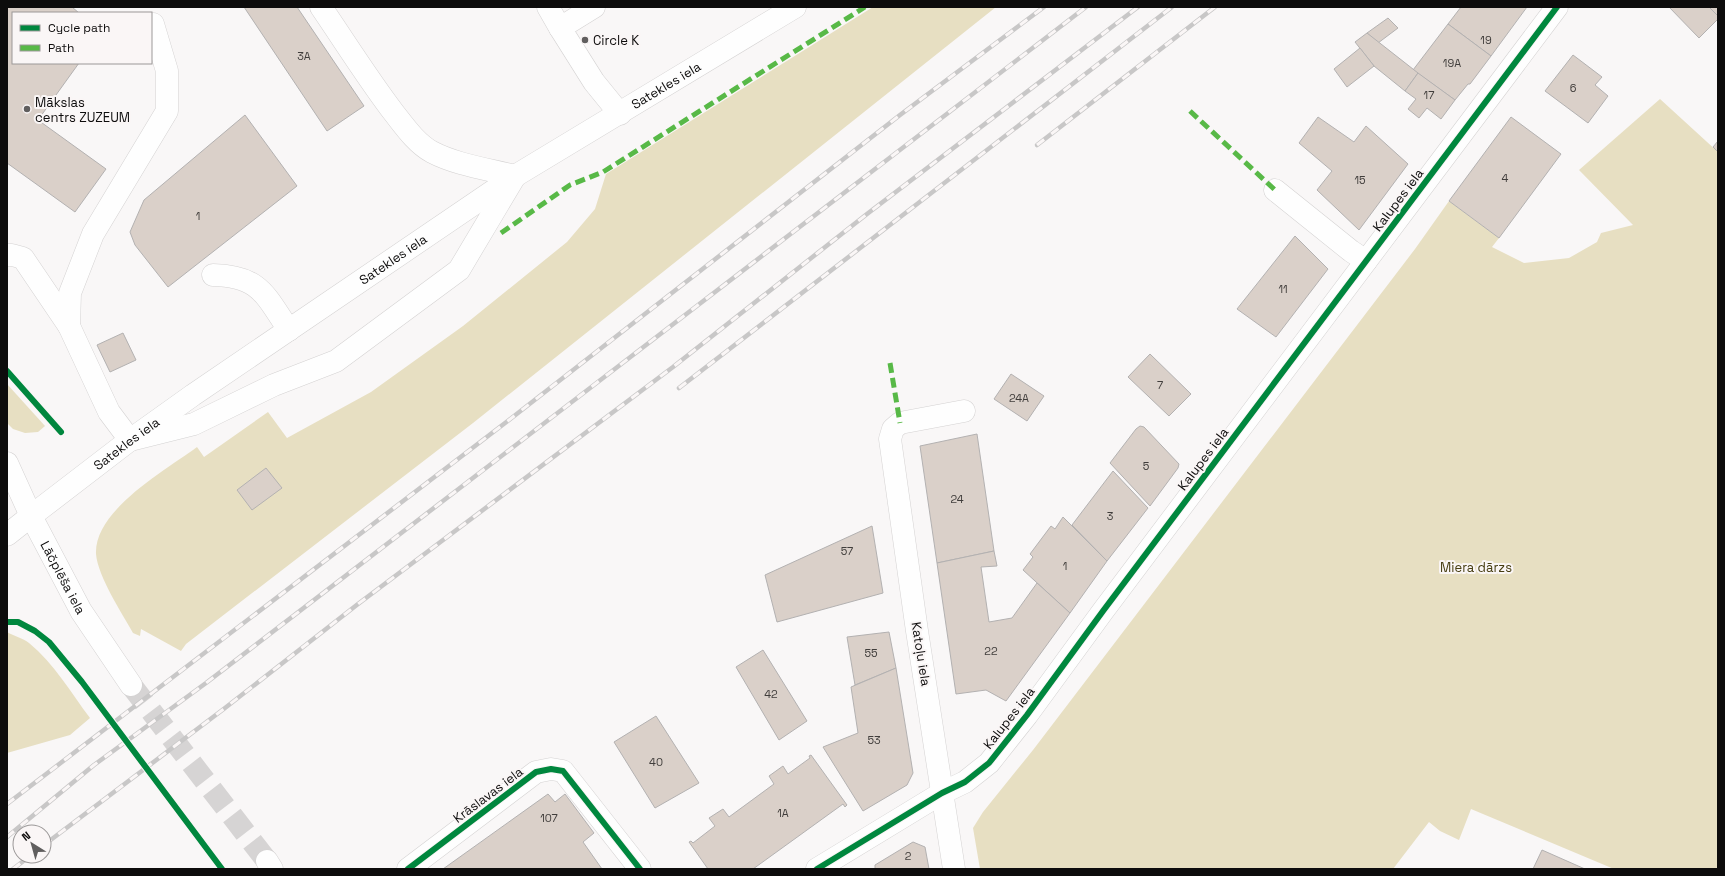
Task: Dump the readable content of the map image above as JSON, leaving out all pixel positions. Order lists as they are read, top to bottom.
{
  "streets": {
    "main road": [
      "Satekles iela",
      "Kalupes iela",
      "Lāčplēša iela",
      "Katoļu iela",
      "Krāslavas iela"
    ]
  },
  "crossings": [
    ["Satekles iela", "Lāčplēša iela"],
    ["Kalupes iela", "Katoļu iela"]
  ],
  "parks": ["Miera dārzs"],
  "places": ["Circle K", "Mākslas centrs ZUZEUM"],
  "house_numbers": [
    "19",
    "3A",
    "19A",
    "6",
    "17",
    "4",
    "15",
    "1",
    "11",
    "7",
    "24A",
    "5",
    "24",
    "3",
    "57",
    "1",
    "22",
    "55",
    "42",
    "53",
    "40",
    "1A",
    "107",
    "2"
  ],
  "legend": ["Cycle path", "Path"],
  "north": "top left"
}
